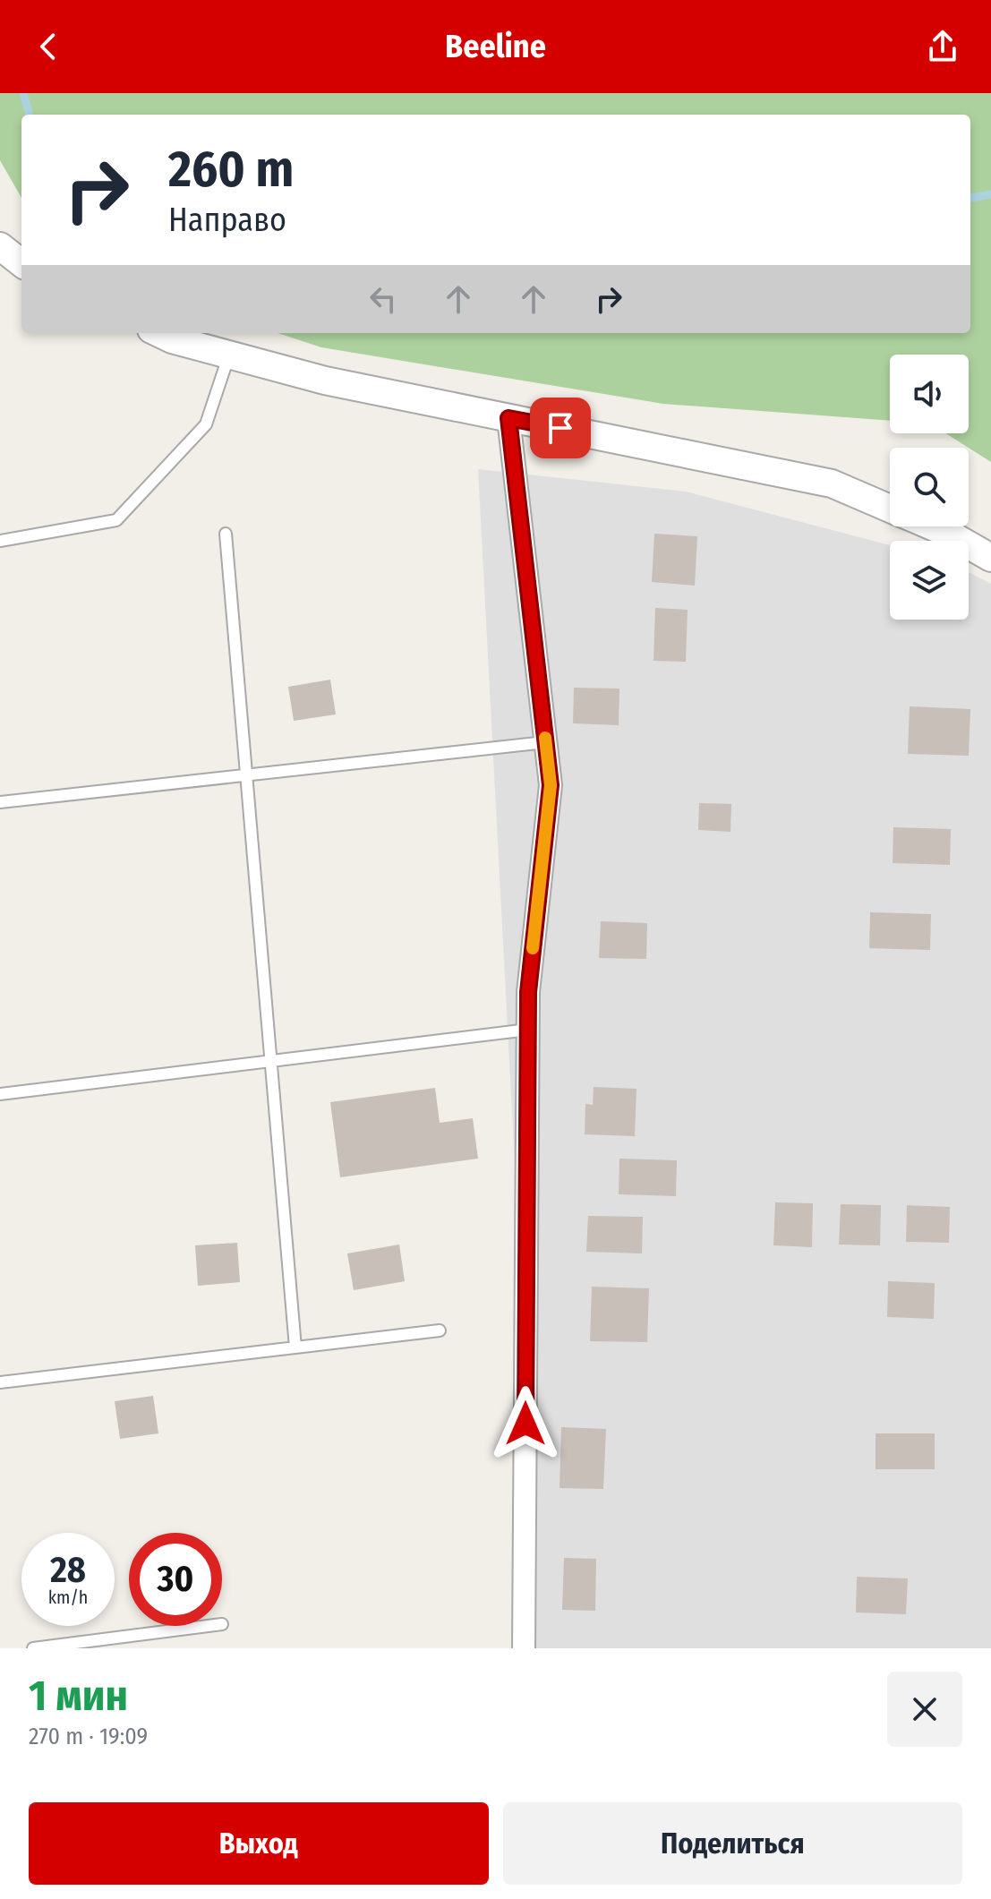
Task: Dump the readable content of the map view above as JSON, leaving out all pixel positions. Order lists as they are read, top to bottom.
{
  "page": {
    "header": "Beeline",
    "turn": ["260 m", "Направо"],
    "speed": "28 km/h",
    "limit": "30",
    "heading": ["1 мин", "270 m · 19:09"],
    "buttons": ["Выход", "Поделиться"]
  }
}
